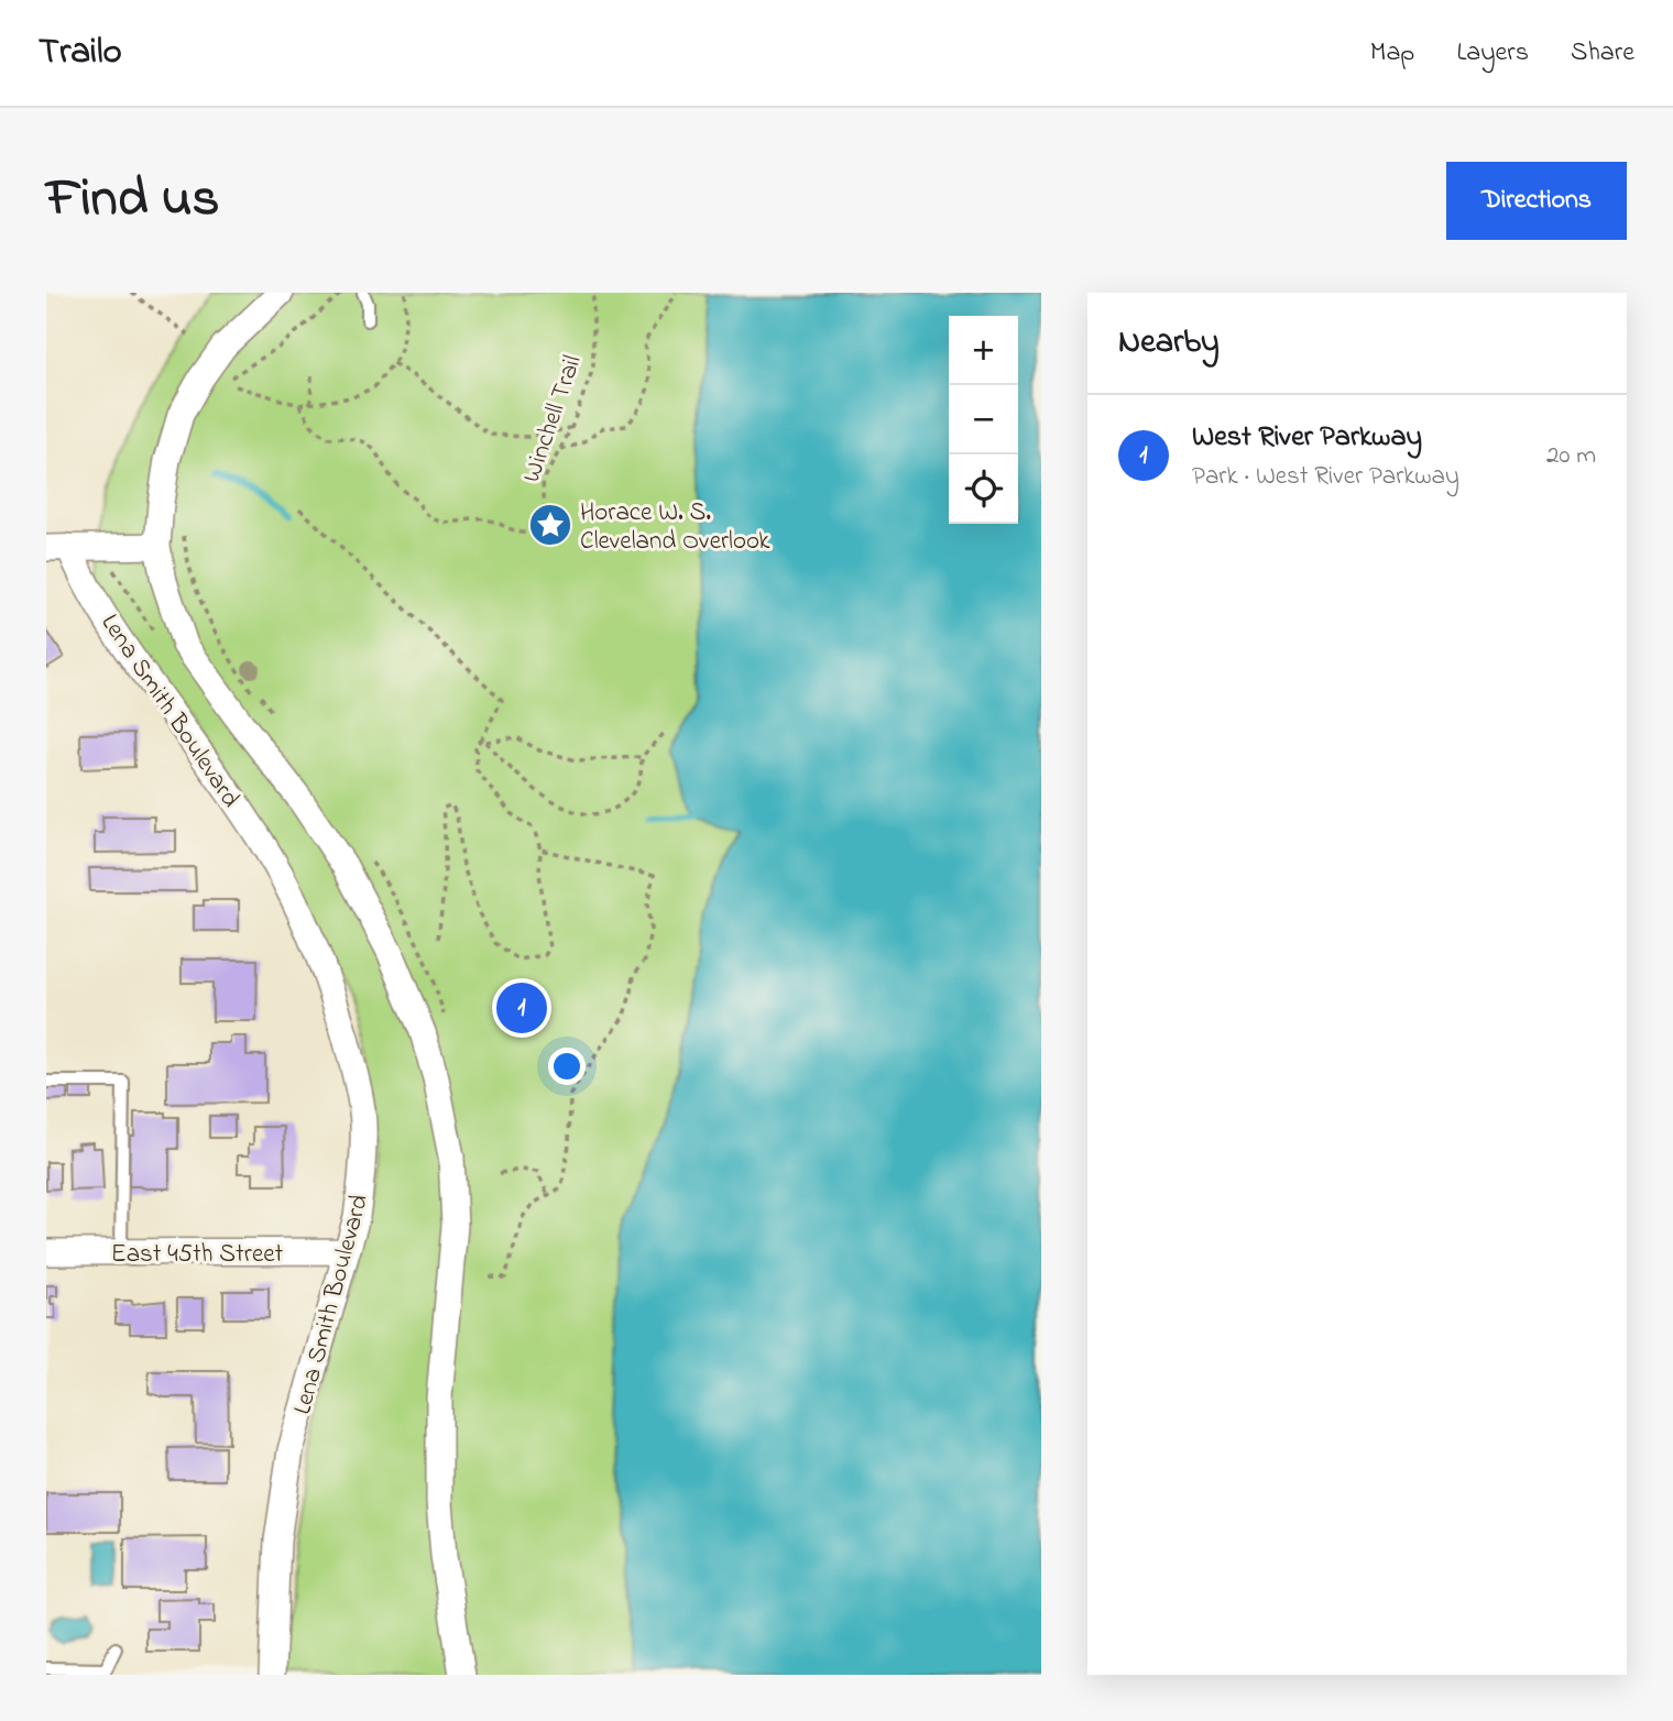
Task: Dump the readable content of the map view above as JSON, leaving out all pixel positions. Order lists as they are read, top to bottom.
{
  "streets": {
    "street": ["Lena Smith Boulevard", "East 45th Street"],
    "path": ["Winchell Trail"]
  },
  "crossings": [
    ["Lena Smith Boulevard", "East 45th Street"]
  ],
  "places": {
    "place": ["Horace W. S. Cleveland Overlook"]
  },
  "page": {
    "header": "Trailo",
    "nav": ["Map", "Layers", "Share"],
    "title": "Find us",
    "buttons": "Directions",
    "heading": "Nearby",
    "map_buttons": ["+", "−"],
    "list": [
      {
        "mark": "1",
        "name": "West River Parkway",
        "note": "Park · West River Parkway",
        "value": "20 m"
      }
    ],
    "pins": "1"
  }
}
